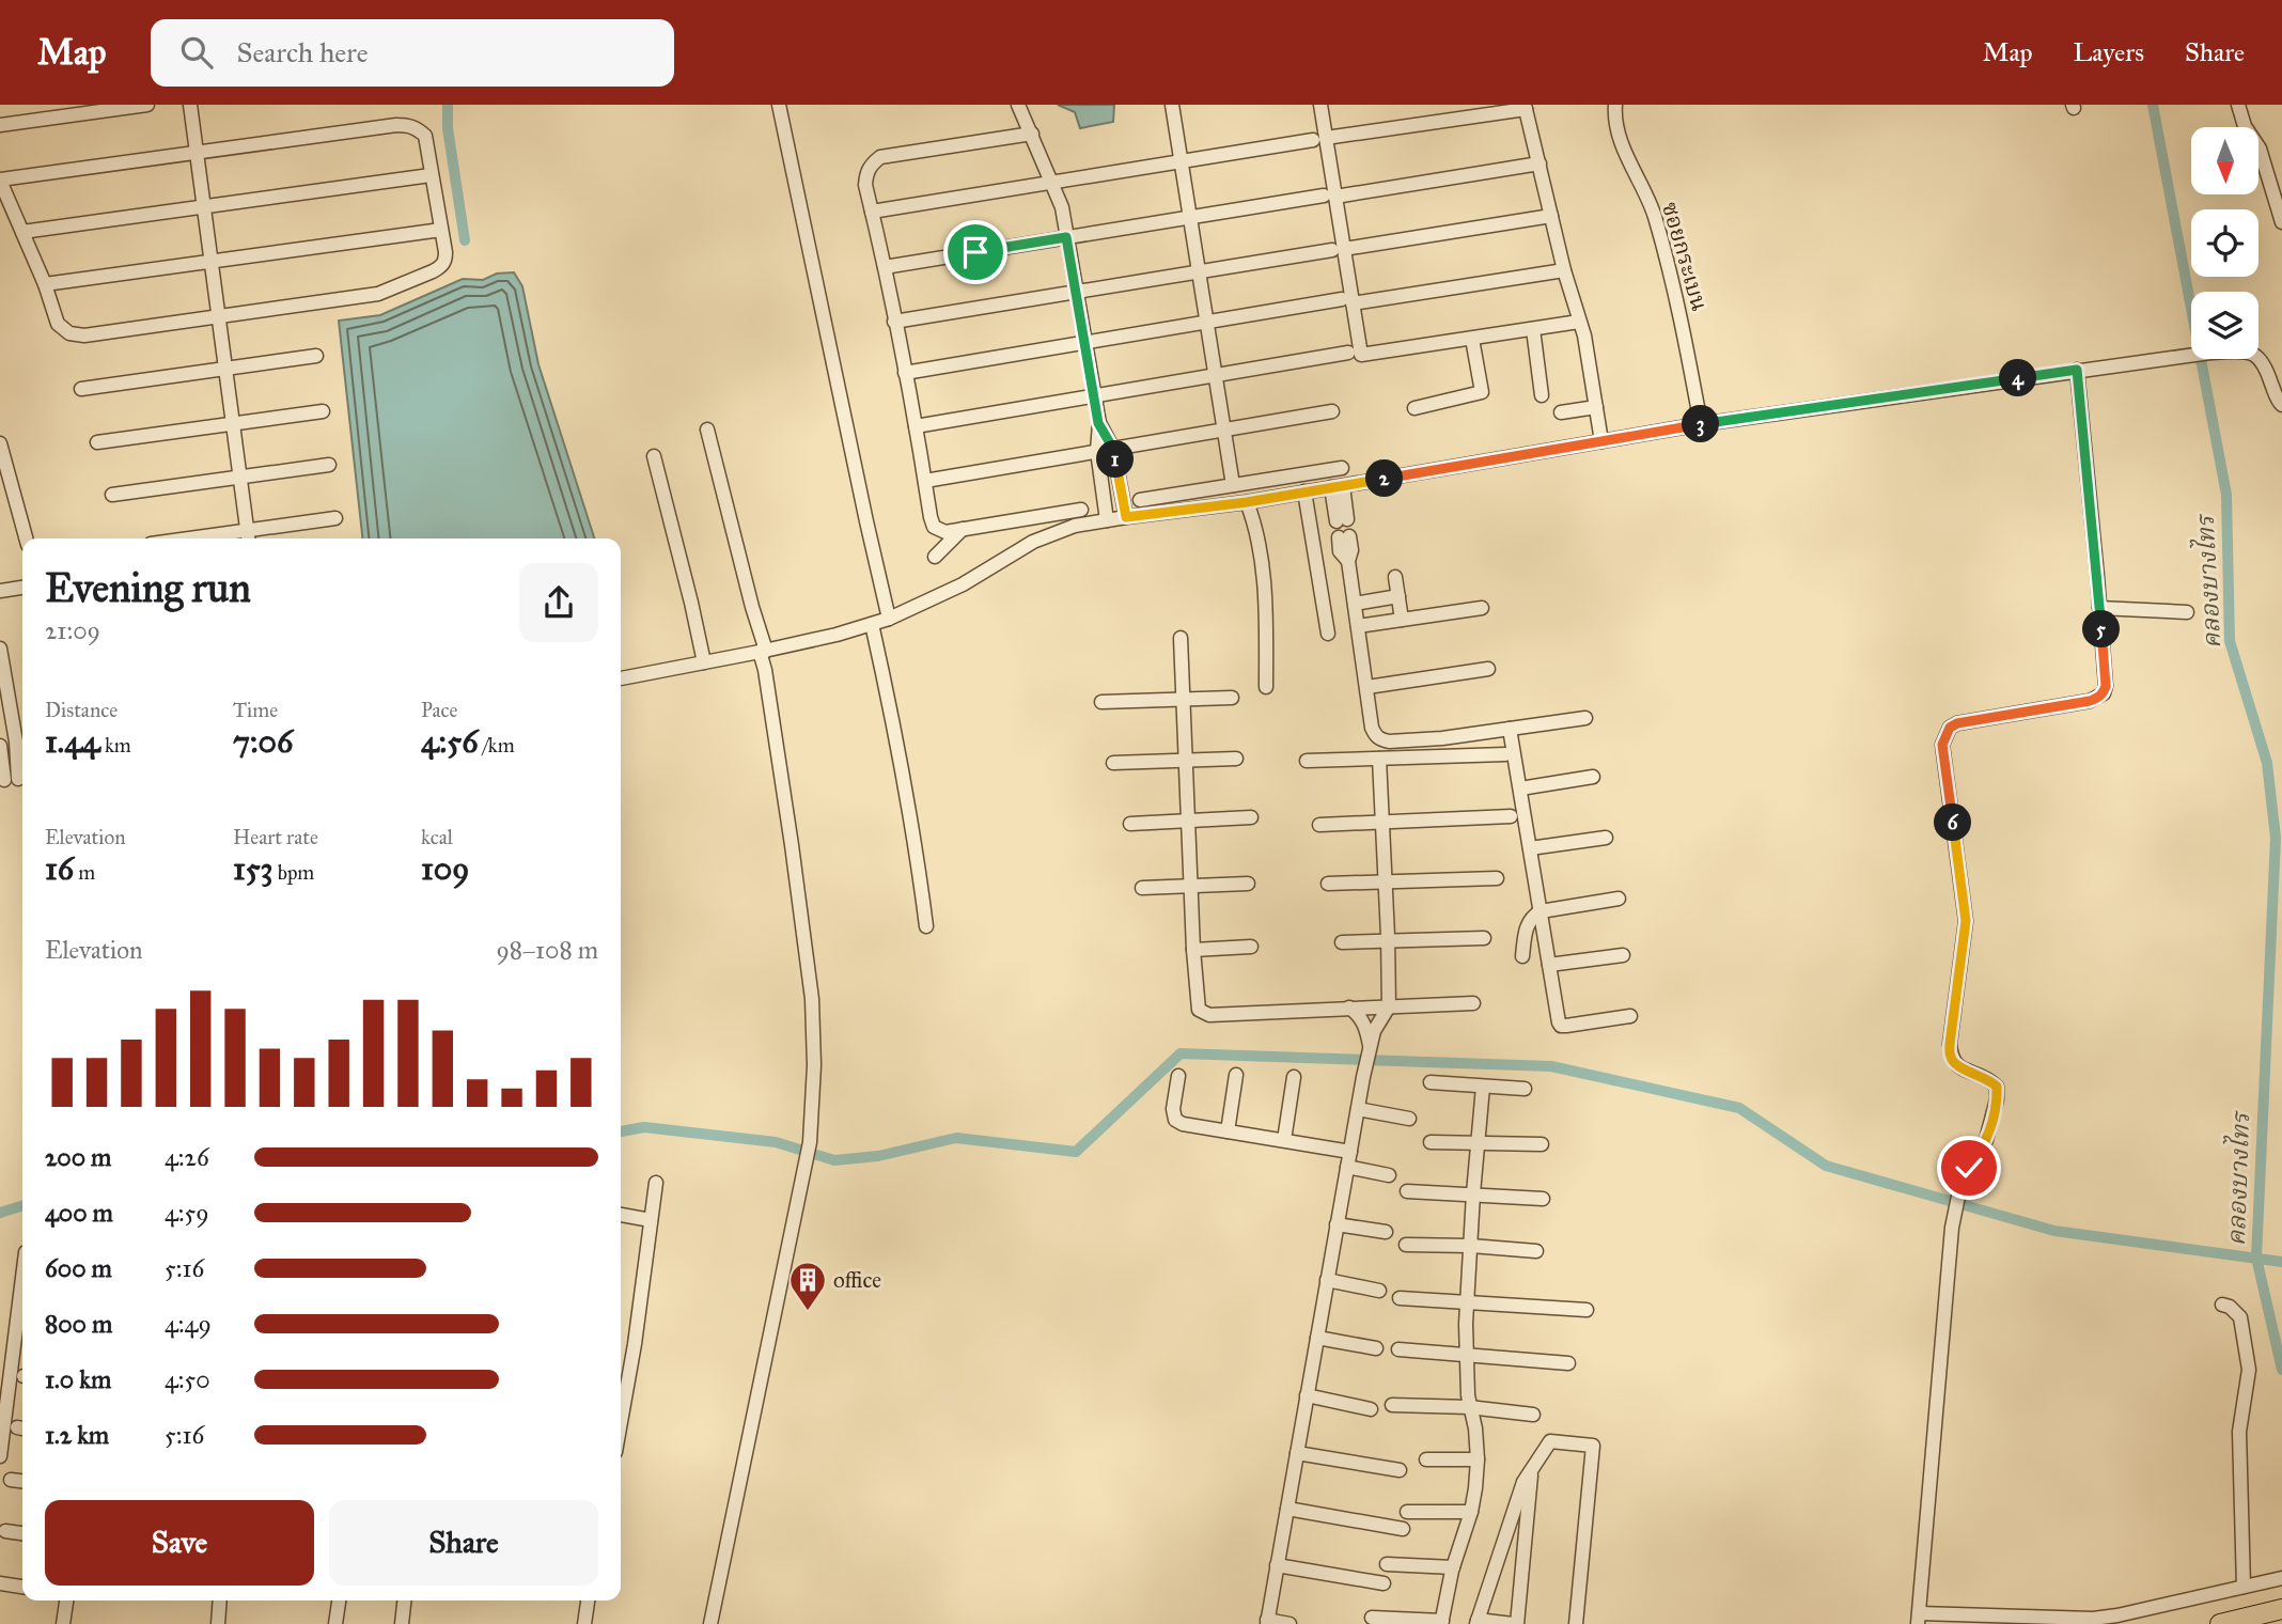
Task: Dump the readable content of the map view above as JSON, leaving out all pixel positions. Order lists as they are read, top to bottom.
{
  "streets": {
    "street": ["ซอยกระเบน"]
  },
  "water": ["คลองบางไทร"],
  "places": {
    "building": ["office"]
  },
  "north": "bottom",
  "page": {
    "header": "Map",
    "search": "Search here",
    "nav": ["Map", "Layers", "Share"],
    "pins": [
      "4",
      "3",
      "1",
      "2",
      "5",
      "6"
    ],
    "heading": ["Evening run", "21:09"],
    "stats": [
      ["Distance", "1.44 km"],
      ["Time", "7:06"],
      ["Pace", "4:56 /km"],
      ["Elevation", "16 m"],
      ["Heart rate", "153 bpm"],
      ["kcal", "109"]
    ],
    "chart": ["Elevation", "98–108 m"],
    "list": [
      {
        "name": "200 m",
        "note": "4:26"
      },
      {
        "name": "400 m",
        "note": "4:59"
      },
      {
        "name": "600 m",
        "note": "5:16"
      },
      {
        "name": "800 m",
        "note": "4:49"
      },
      {
        "name": "1.0 km",
        "note": "4:50"
      },
      {
        "name": "1.2 km",
        "note": "5:16"
      }
    ],
    "buttons": ["Save", "Share"]
  }
}
